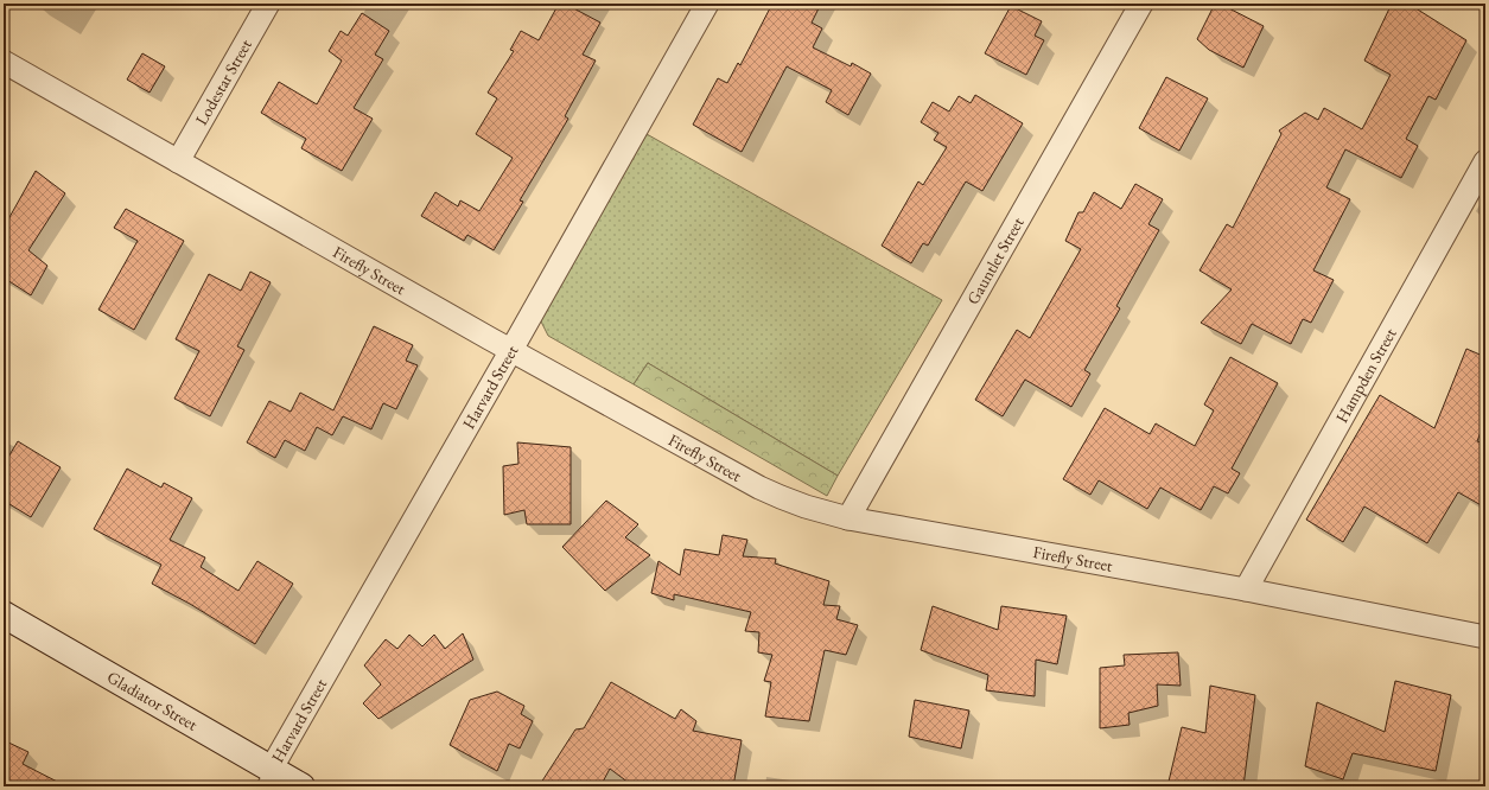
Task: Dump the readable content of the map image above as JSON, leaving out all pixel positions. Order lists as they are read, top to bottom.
{
  "streets": {
    "street": [
      "Lodestar Street",
      "Gauntlet Street",
      "Firefly Street",
      "Hampden Street",
      "Harvard Street",
      "Gladiator Street"
    ]
  },
  "crossings": [
    ["Lodestar Street", "Firefly Street"],
    ["Gauntlet Street", "Firefly Street"],
    ["Firefly Street", "Hampden Street"],
    ["Firefly Street", "Harvard Street"],
    ["Harvard Street", "Gladiator Street"]
  ]
}
